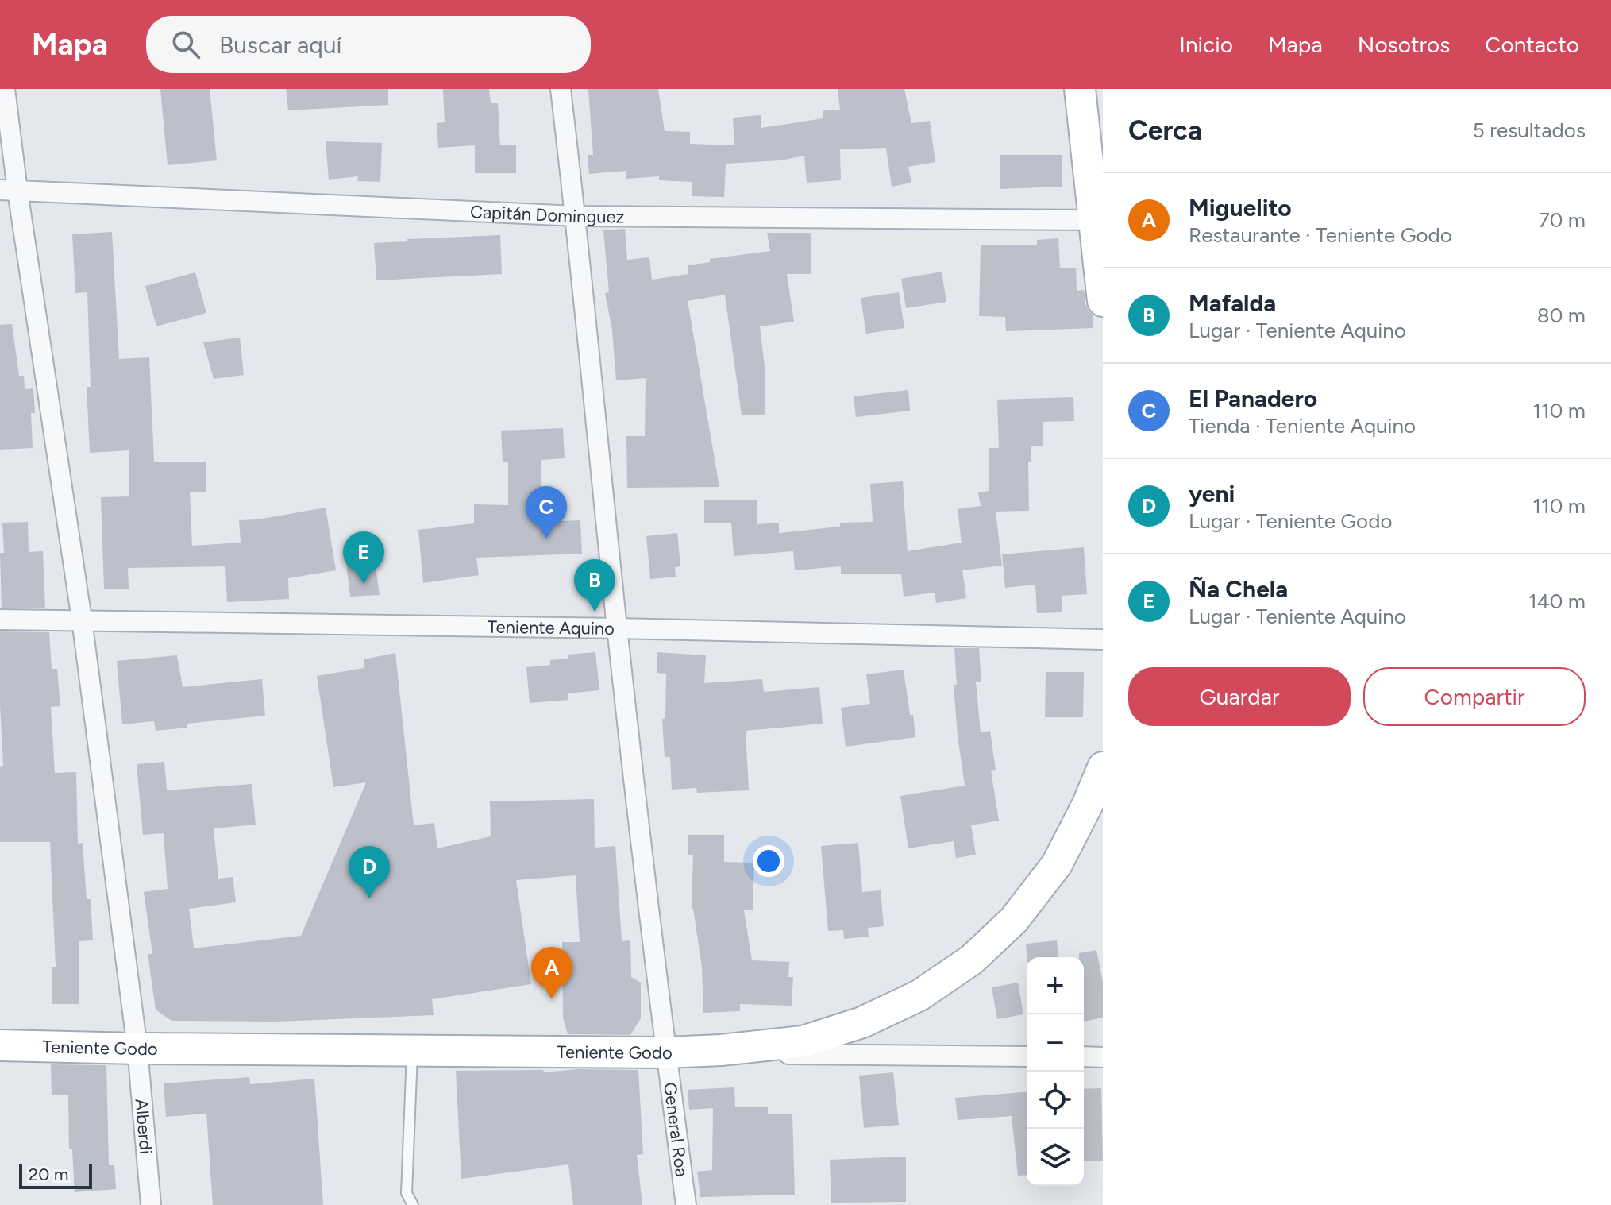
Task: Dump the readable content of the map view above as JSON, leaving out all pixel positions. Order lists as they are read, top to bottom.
{
  "streets": {
    "main road": ["Teniente Godo"],
    "street": [
      "Capitán Dominguez",
      "Teniente Aquino",
      "Alberdi",
      "General Roa"
    ]
  },
  "crossings": [
    ["Capitán Dominguez", "Alberdi"],
    ["Capitán Dominguez", "General Roa"],
    ["Teniente Aquino", "Alberdi"],
    ["Teniente Aquino", "General Roa"],
    ["Teniente Godo", "Alberdi"],
    ["Teniente Godo", "General Roa"]
  ],
  "scale_bar": "20 m",
  "page": {
    "header": "Mapa",
    "search": "Buscar aquí",
    "nav": [
      "Inicio",
      "Mapa",
      "Nosotros",
      "Contacto"
    ],
    "heading": ["Cerca", "5 resultados"],
    "list": [
      {
        "mark": "A",
        "name": "Miguelito",
        "note": "Restaurante · Teniente Godo",
        "value": "70 m"
      },
      {
        "mark": "B",
        "name": "Mafalda",
        "note": "Lugar · Teniente Aquino",
        "value": "80 m"
      },
      {
        "mark": "C",
        "name": "El Panadero",
        "note": "Tienda · Teniente Aquino",
        "value": "110 m"
      },
      {
        "mark": "D",
        "name": "yeni",
        "note": "Lugar · Teniente Godo",
        "value": "110 m"
      },
      {
        "mark": "E",
        "name": "Ña Chela",
        "note": "Lugar · Teniente Aquino",
        "value": "140 m"
      }
    ],
    "pins": [
      "C",
      "E",
      "B",
      "D",
      "A"
    ],
    "buttons": ["Guardar", "Compartir"],
    "map_buttons": ["+", "−"],
    "scale": "20 m"
  }
}
